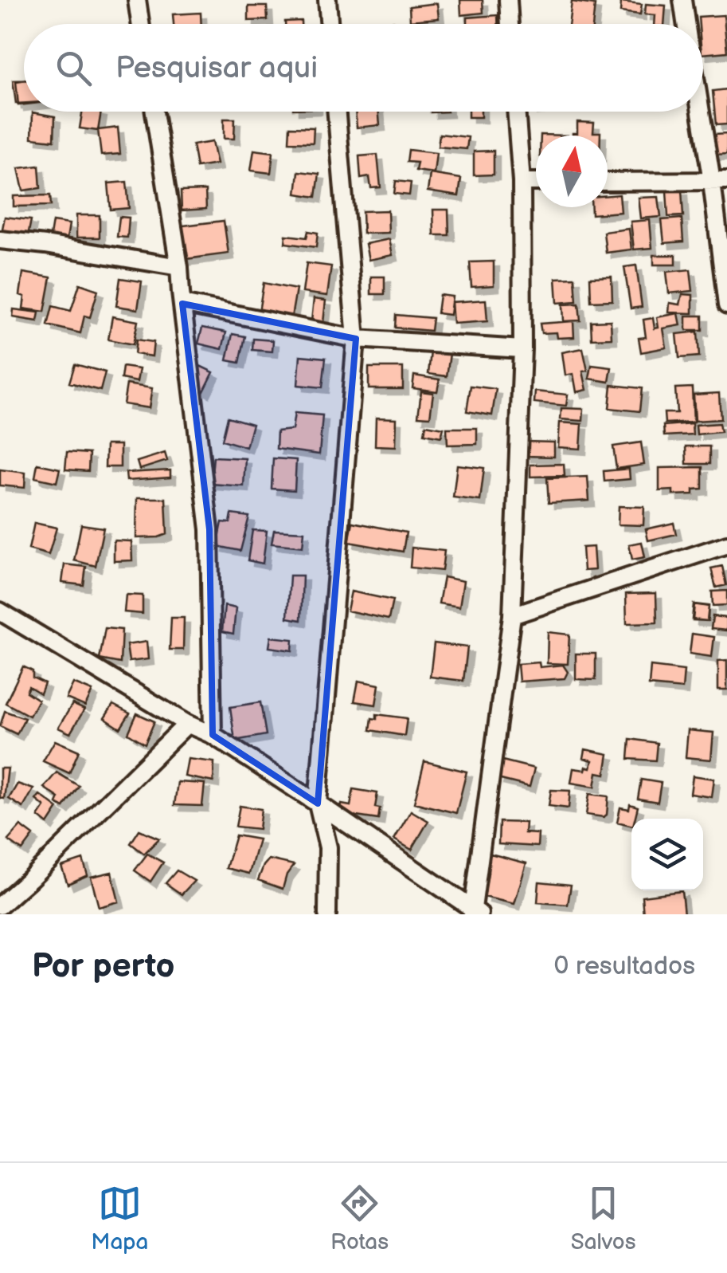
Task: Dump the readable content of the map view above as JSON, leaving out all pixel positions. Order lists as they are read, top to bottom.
{
  "north": "top",
  "page": {
    "search": "Pesquisar aqui",
    "heading": ["Por perto", "0 resultados"],
    "nav": ["Mapa", "Rotas", "Salvos"]
  }
}
